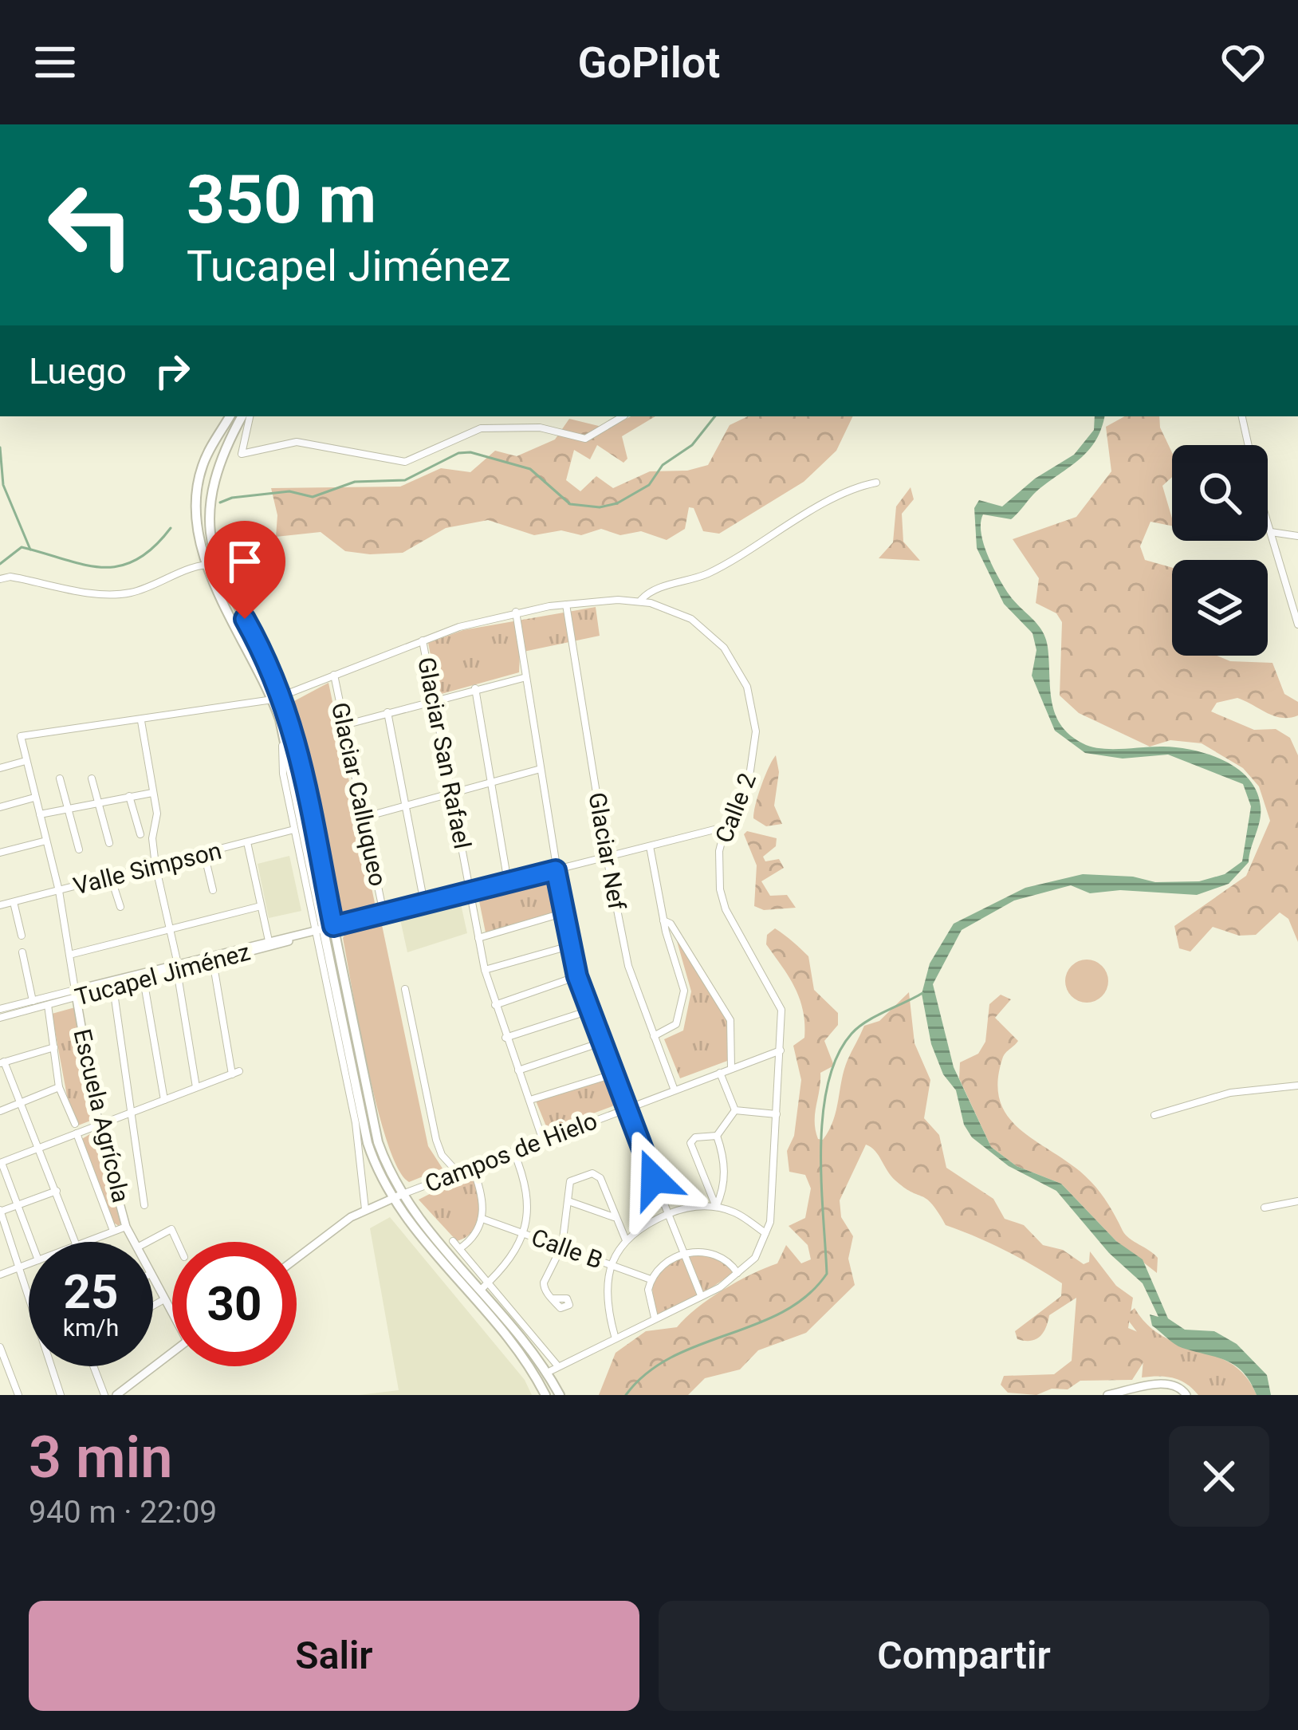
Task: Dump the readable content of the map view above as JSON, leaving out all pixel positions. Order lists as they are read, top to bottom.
{
  "streets": {
    "street": [
      "Glaciar San Rafael",
      "Glaciar Calluqueo",
      "Calle 2",
      "Glaciar Nef",
      "Valle Simpson",
      "Tucapel Jiménez",
      "Escuela Agrícola",
      "Campos de Hielo",
      "Calle B"
    ]
  },
  "crossings": [
    ["Glaciar San Rafael", "Calle 2"],
    ["Glaciar San Rafael", "Tucapel Jiménez"],
    ["Glaciar San Rafael", "Campos de Hielo"],
    ["Glaciar Calluqueo", "Calle 2"],
    ["Glaciar Calluqueo", "Tucapel Jiménez"],
    ["Calle 2", "Glaciar Nef"],
    ["Calle 2", "Tucapel Jiménez"],
    ["Calle 2", "Campos de Hielo"],
    ["Glaciar Nef", "Tucapel Jiménez"],
    ["Glaciar Nef", "Campos de Hielo"],
    ["Tucapel Jiménez", "Escuela Agrícola"]
  ],
  "page": {
    "header": "GoPilot",
    "turn": ["350 m", "Tucapel Jiménez"],
    "then": "Luego",
    "speed": "25 km/h",
    "limit": "30",
    "heading": ["3 min", "940 m · 22:09"],
    "buttons": ["Salir", "Compartir"]
  }
}
